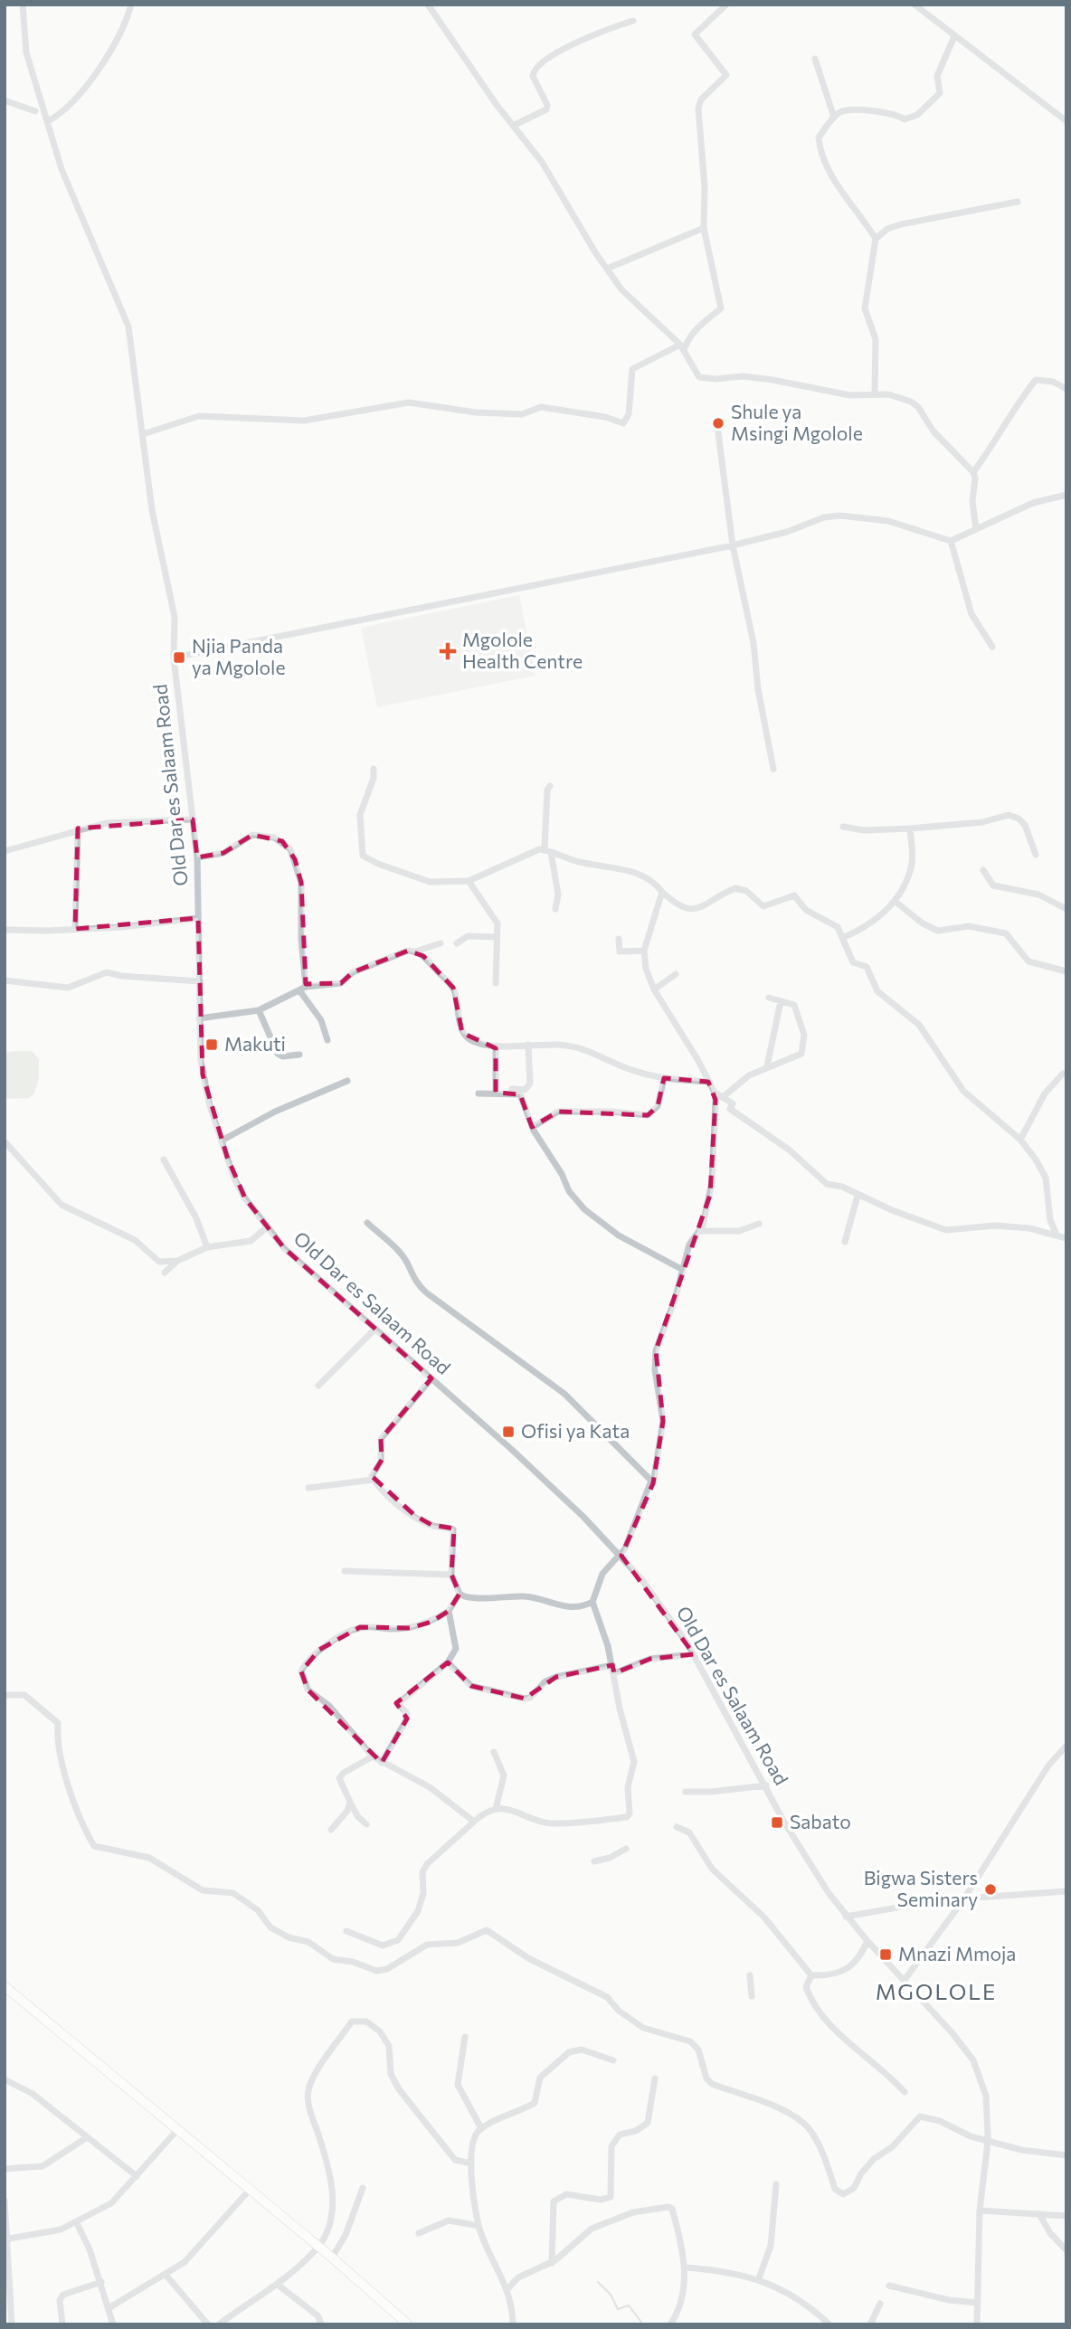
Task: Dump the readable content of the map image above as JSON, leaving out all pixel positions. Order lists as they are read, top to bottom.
{
  "streets": {
    "street": ["Old Dar es Salaam Road"]
  },
  "districts": ["MGOLOLE"],
  "places": {
    "other": ["Shule ya Msingi Mgolole", "Bigwa Sisters Seminary"],
    "health": ["Mgolole Health Centre"],
    "transit": [
      "Njia Panda ya Mgolole",
      "Makuti",
      "Ofisi ya Kata",
      "Sabato",
      "Mnazi Mmoja"
    ]
  }
}
